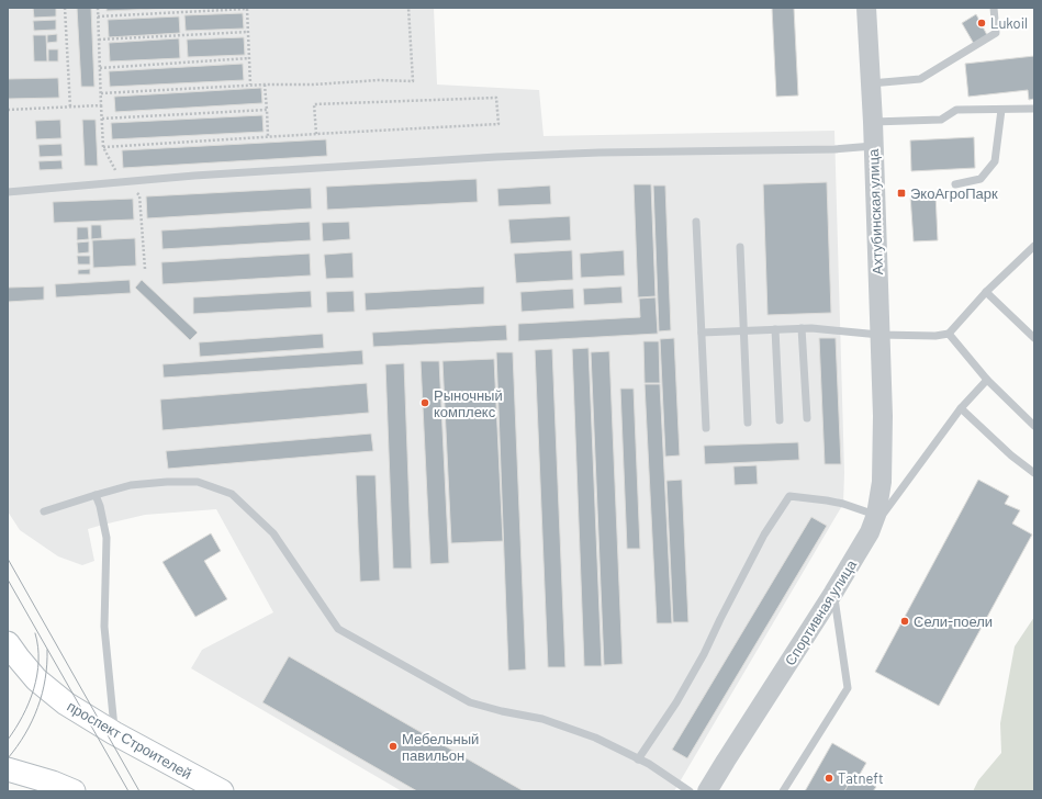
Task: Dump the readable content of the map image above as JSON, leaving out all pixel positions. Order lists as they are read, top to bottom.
{
  "streets": {
    "main road": ["проспект Строителей"],
    "street": ["Ахтубинская улица", "Спортивная улица"]
  },
  "crossings": [
    ["Ахтубинская улица", "Спортивная улица"]
  ],
  "places": {
    "other": [
      "Lukoil",
      "Рыночный комплекс",
      "Сели-поели",
      "Мебельный павильон",
      "Tatneft"
    ],
    "transit": ["ЭкоАгроПарк"]
  }
}
